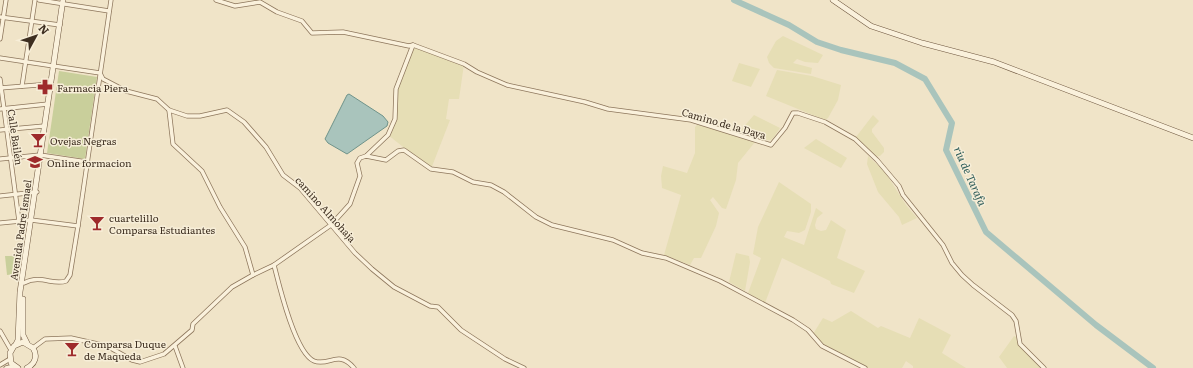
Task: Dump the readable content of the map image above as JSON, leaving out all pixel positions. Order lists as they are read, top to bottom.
{
  "streets": {
    "main road": ["Avenida Padre Ismael"],
    "street": ["Camino de la Daya", "Calle Bailén", "camino Almohaja"]
  },
  "water": ["riu de Tarafa"],
  "places": {
    "pharmacy": ["Farmacia Piera"],
    "bar": ["Ovejas Negras", "cuartelillo Comparsa Estudiantes", "Comparsa Duque de Maqueda"],
    "school or university": ["Online formacion"]
  },
  "north": "top right"
}
